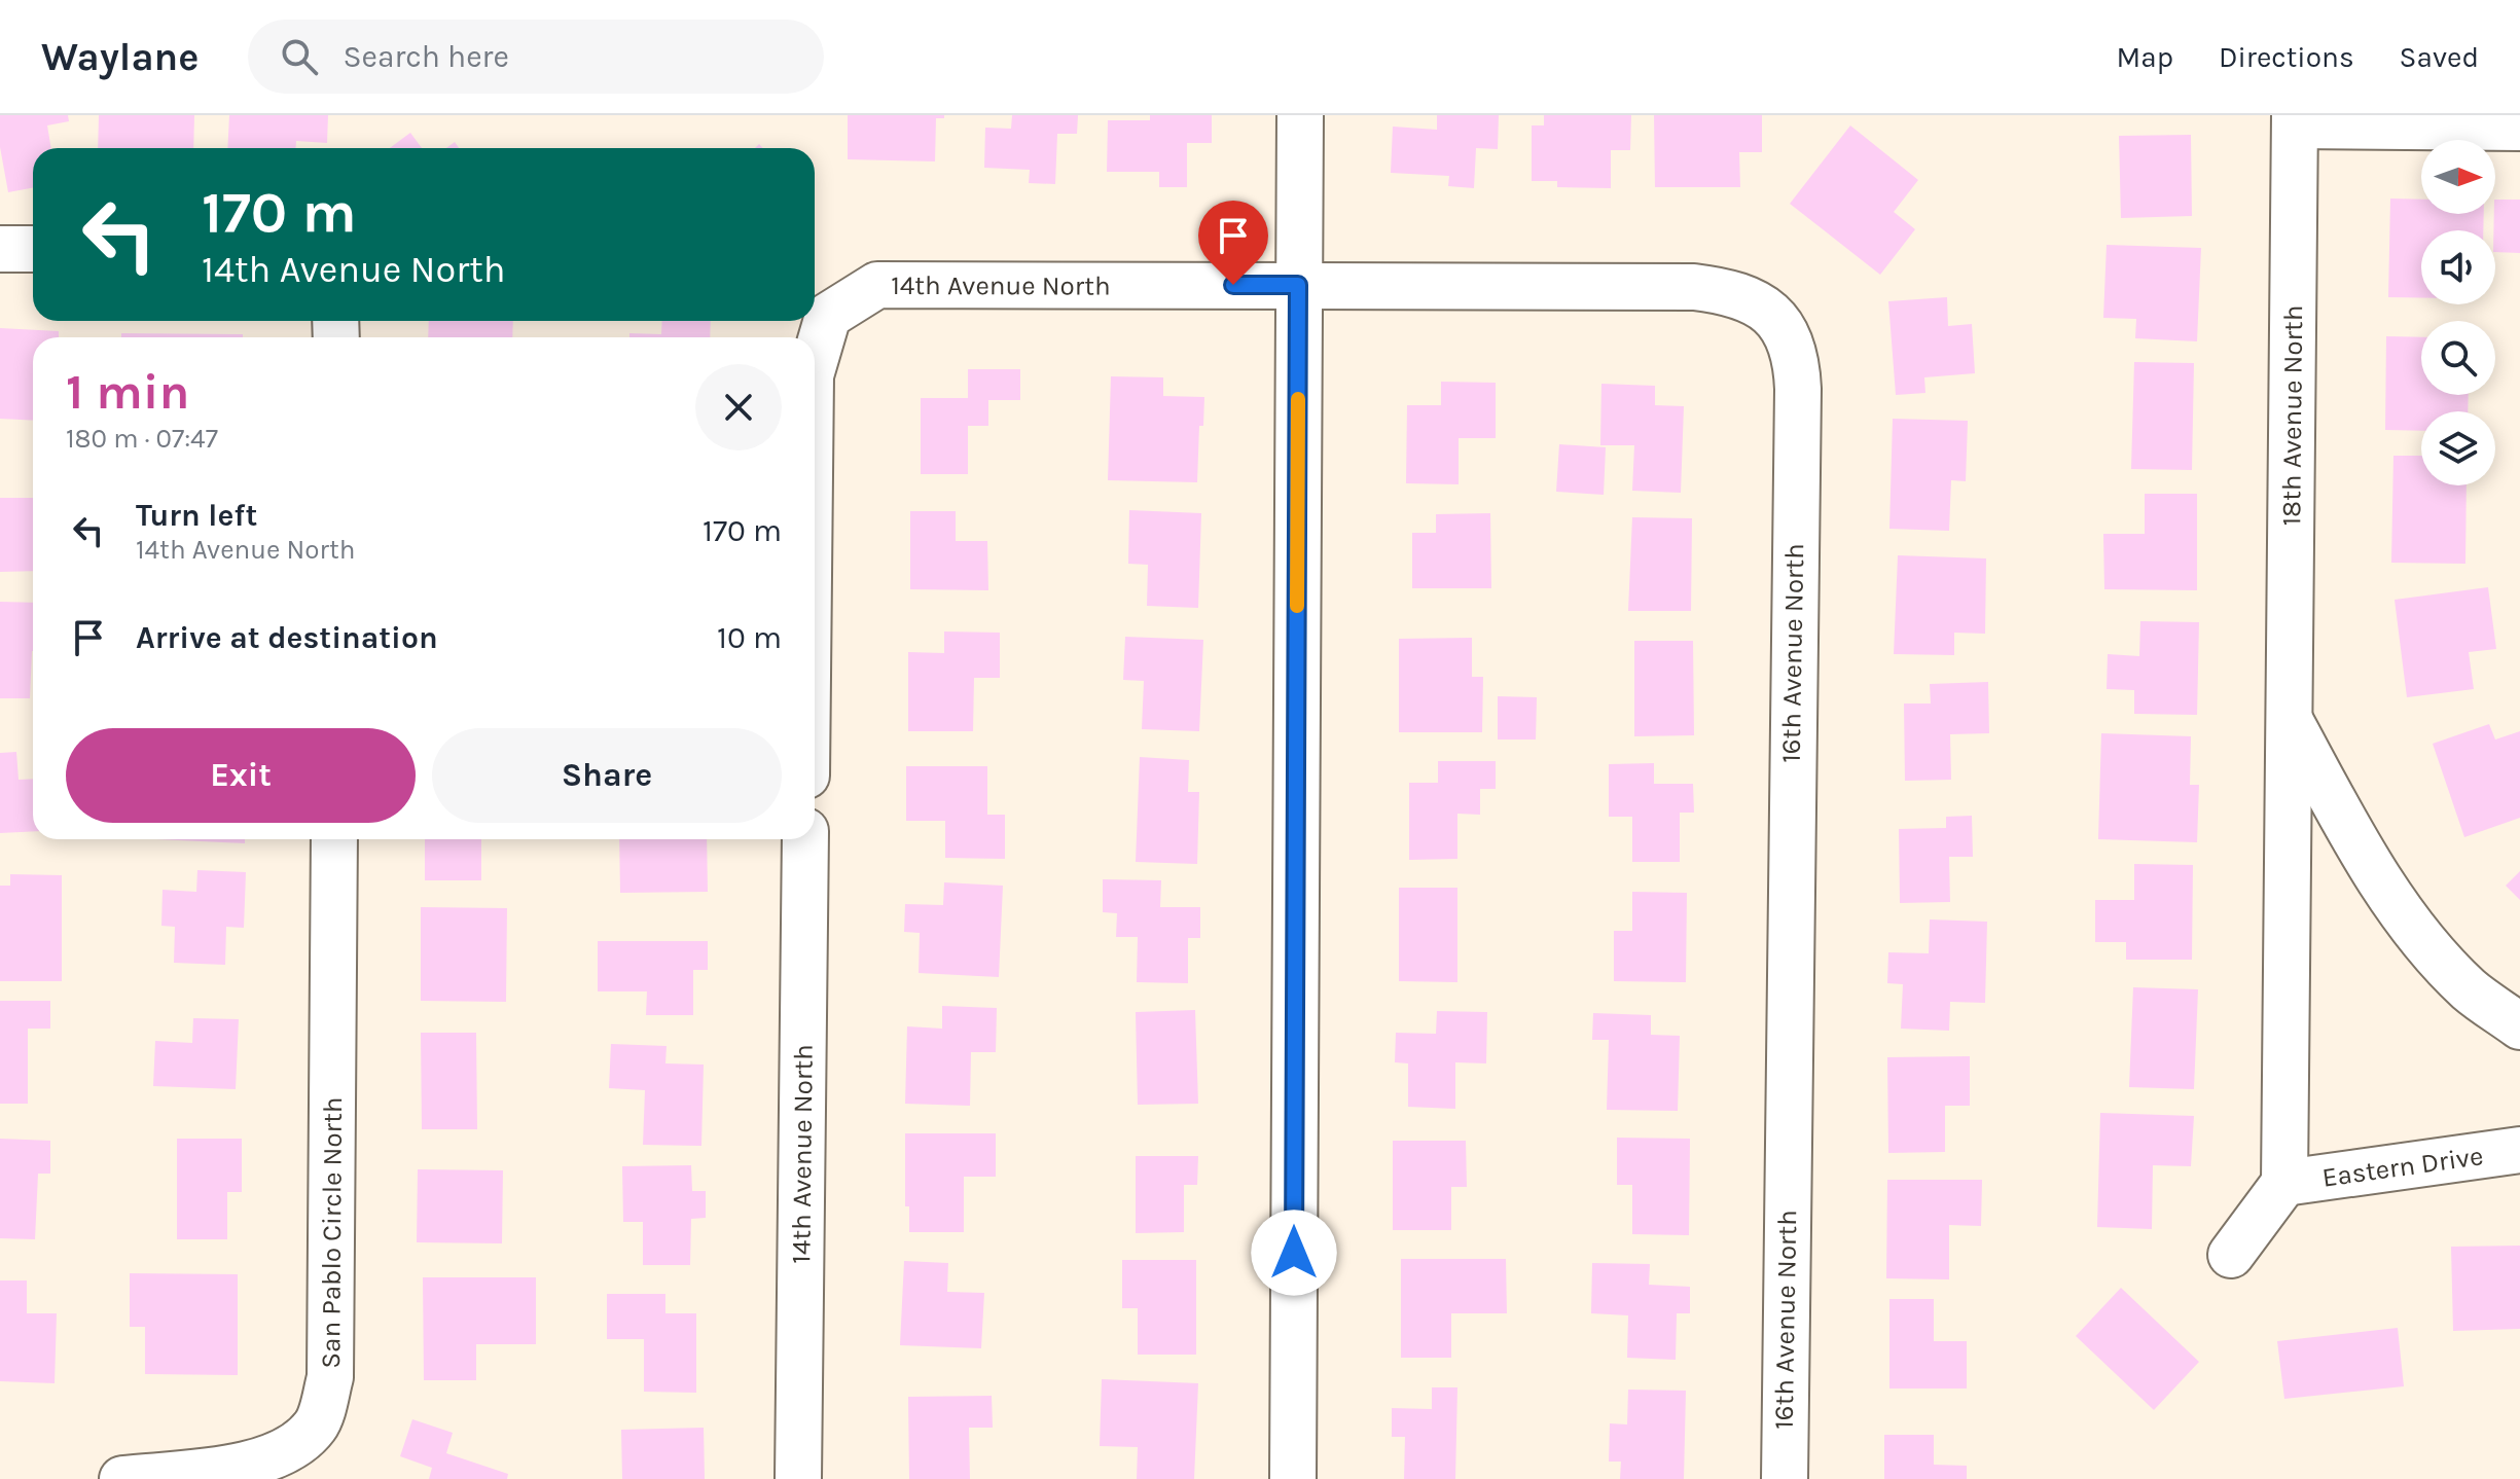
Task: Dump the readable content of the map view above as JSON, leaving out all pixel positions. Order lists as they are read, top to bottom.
{
  "streets": {
    "street": [
      "14th Avenue North",
      "18th Avenue North",
      "16th Avenue North",
      "Eastern Drive",
      "San Pablo Circle North"
    ]
  },
  "crossings": [
    ["14th Avenue North", "16th Avenue North"],
    ["18th Avenue North", "Eastern Drive"]
  ],
  "north": "right",
  "page": {
    "header": "Waylane",
    "search": "Search here",
    "nav": ["Map", "Directions", "Saved"],
    "turn": ["170 m", "14th Avenue North"],
    "heading": ["1 min", "180 m · 07:47"],
    "list": [
      {
        "name": "Turn left",
        "note": "14th Avenue North",
        "value": "170 m"
      },
      {
        "name": "Arrive at destination",
        "value": "10 m"
      }
    ],
    "buttons": ["Exit", "Share"]
  }
}
